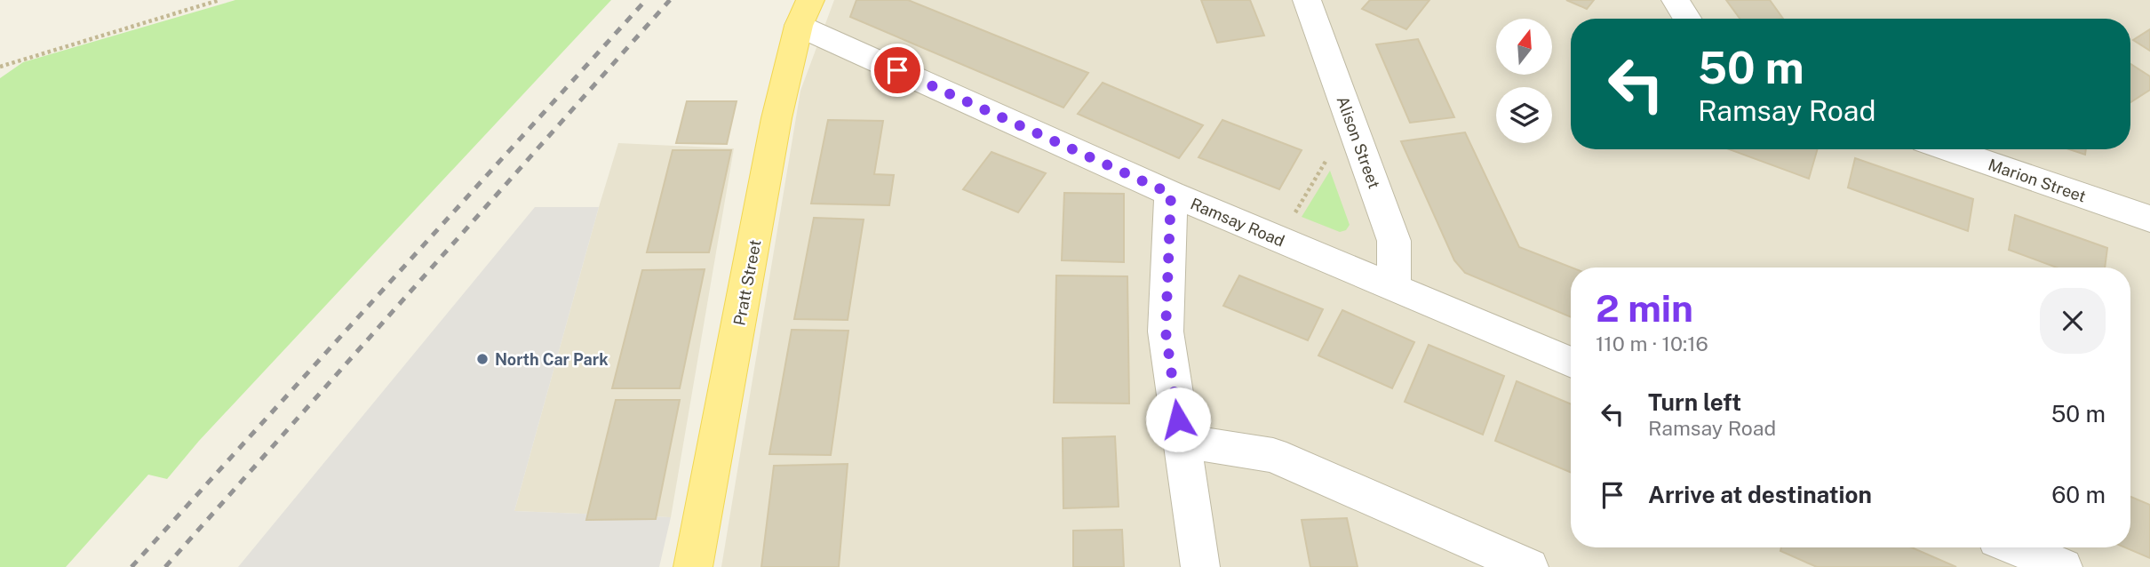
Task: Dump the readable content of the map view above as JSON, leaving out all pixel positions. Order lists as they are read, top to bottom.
{
  "streets": {
    "main road": ["Pratt Street"],
    "street": ["Alison Street", "Marion Street", "Ramsay Road"]
  },
  "crossings": [
    ["Alison Street", "Ramsay Road"],
    ["Ramsay Road", "Pratt Street"]
  ],
  "places": ["North Car Park"],
  "north": "top",
  "page": {
    "turn": ["50 m", "Ramsay Road"],
    "heading": ["2 min", "110 m · 10:16"],
    "list": [
      {
        "name": "Turn left",
        "note": "Ramsay Road",
        "value": "50 m"
      },
      {
        "name": "Arrive at destination",
        "value": "60 m"
      }
    ]
  }
}
